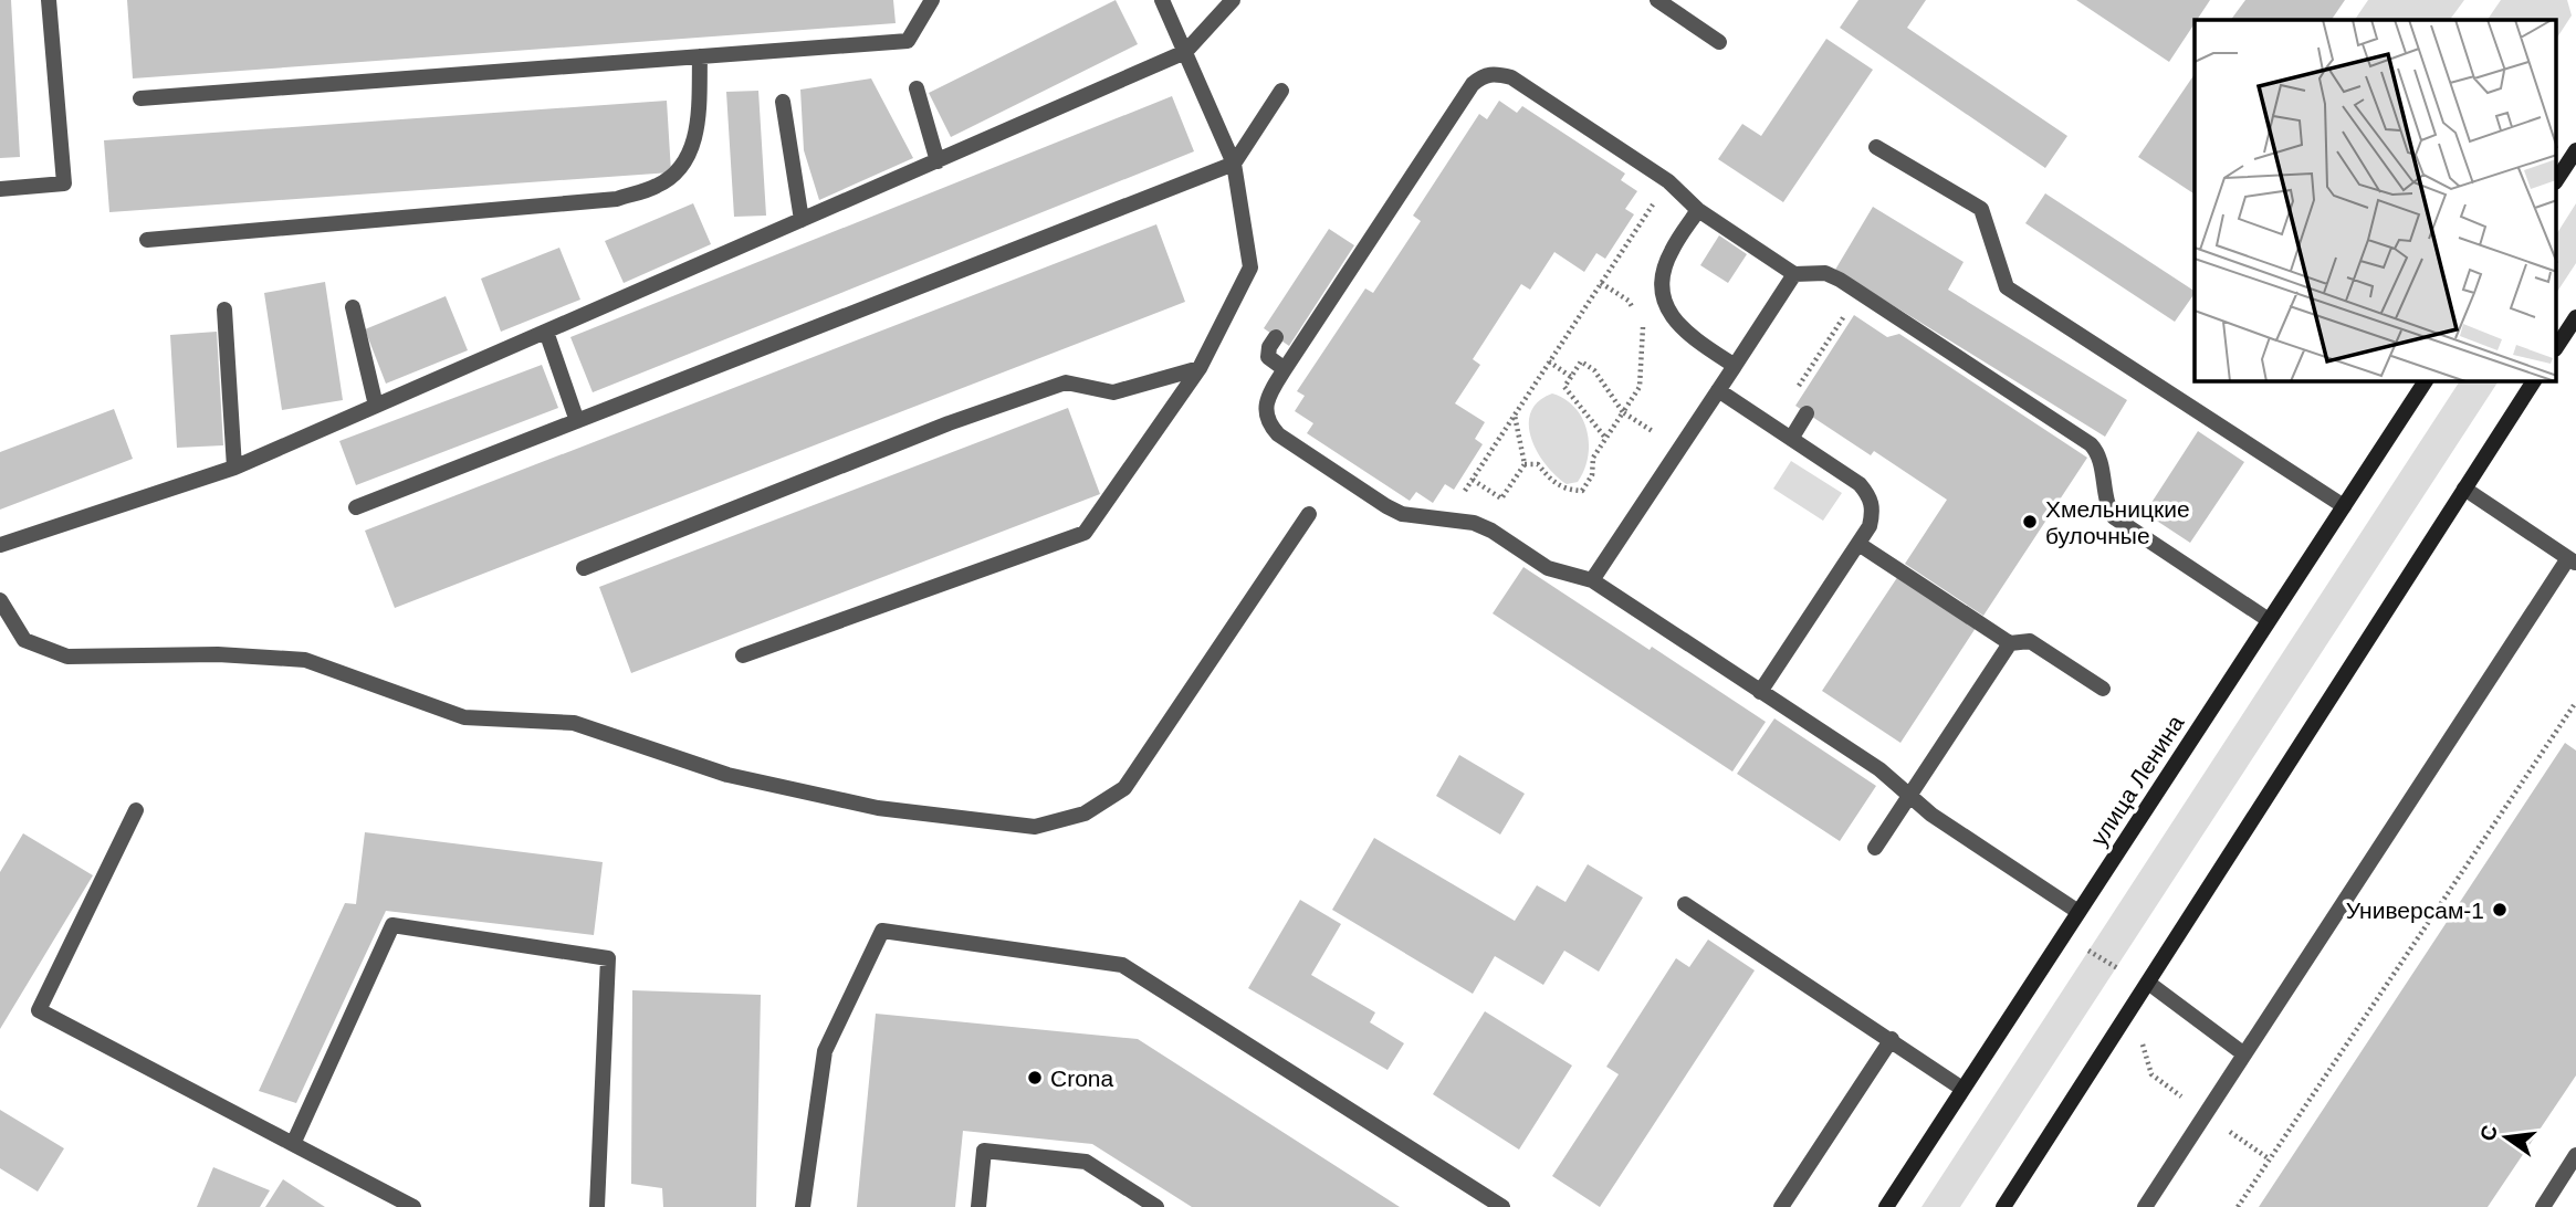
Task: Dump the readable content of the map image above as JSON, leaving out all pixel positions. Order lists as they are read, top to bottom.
{
  "streets": {
    "main road": ["улица Ленина"]
  },
  "places": ["Хмельницкие булочные", "Универсам-1", "Crona"],
  "north": "left"
}
